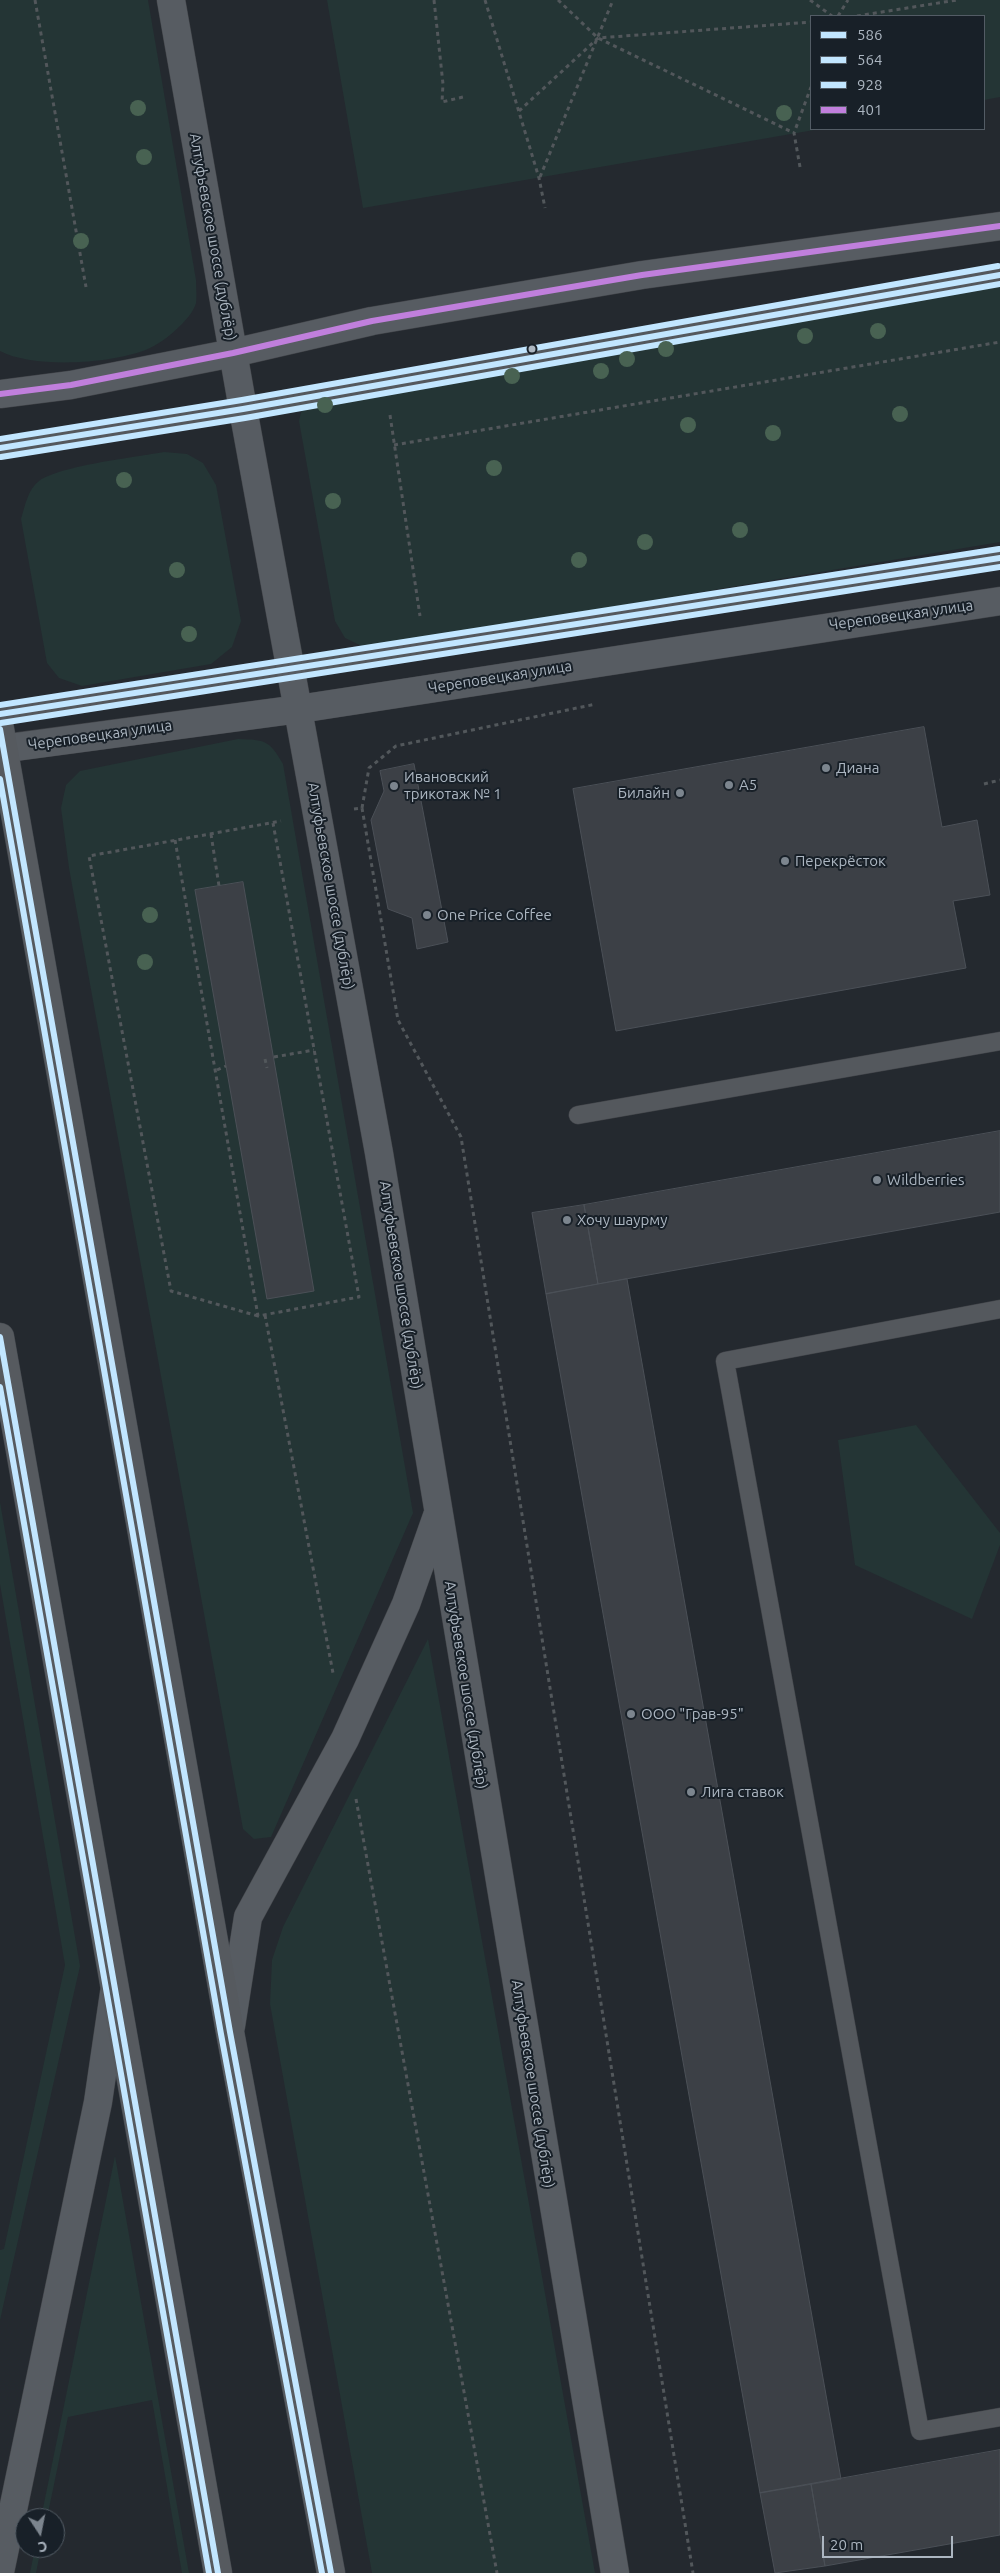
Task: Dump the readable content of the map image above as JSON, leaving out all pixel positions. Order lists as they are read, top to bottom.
{
  "streets": {
    "main road": ["Алтуфьевское шоссе (дублёр)", "Череповецкая улица"]
  },
  "crossings": [
    ["Алтуфьевское шоссе (дублёр)", "Череповецкая улица"]
  ],
  "places": [
    "Диана",
    "А5",
    "Ивановский трикотаж № 1",
    "Билайн",
    "Перекрёсток",
    "One Price Coffee",
    "Wildberries",
    "Хочу шаурму",
    "ООО \"Грав-95\"",
    "Лига ставок"
  ],
  "lines": [
    "transit line 401",
    "transit line 928",
    "transit line 586",
    "transit line 564"
  ],
  "legend": [
    "586",
    "564",
    "928",
    "401"
  ],
  "scale_bar": "20 m",
  "north": "bottom"
}
